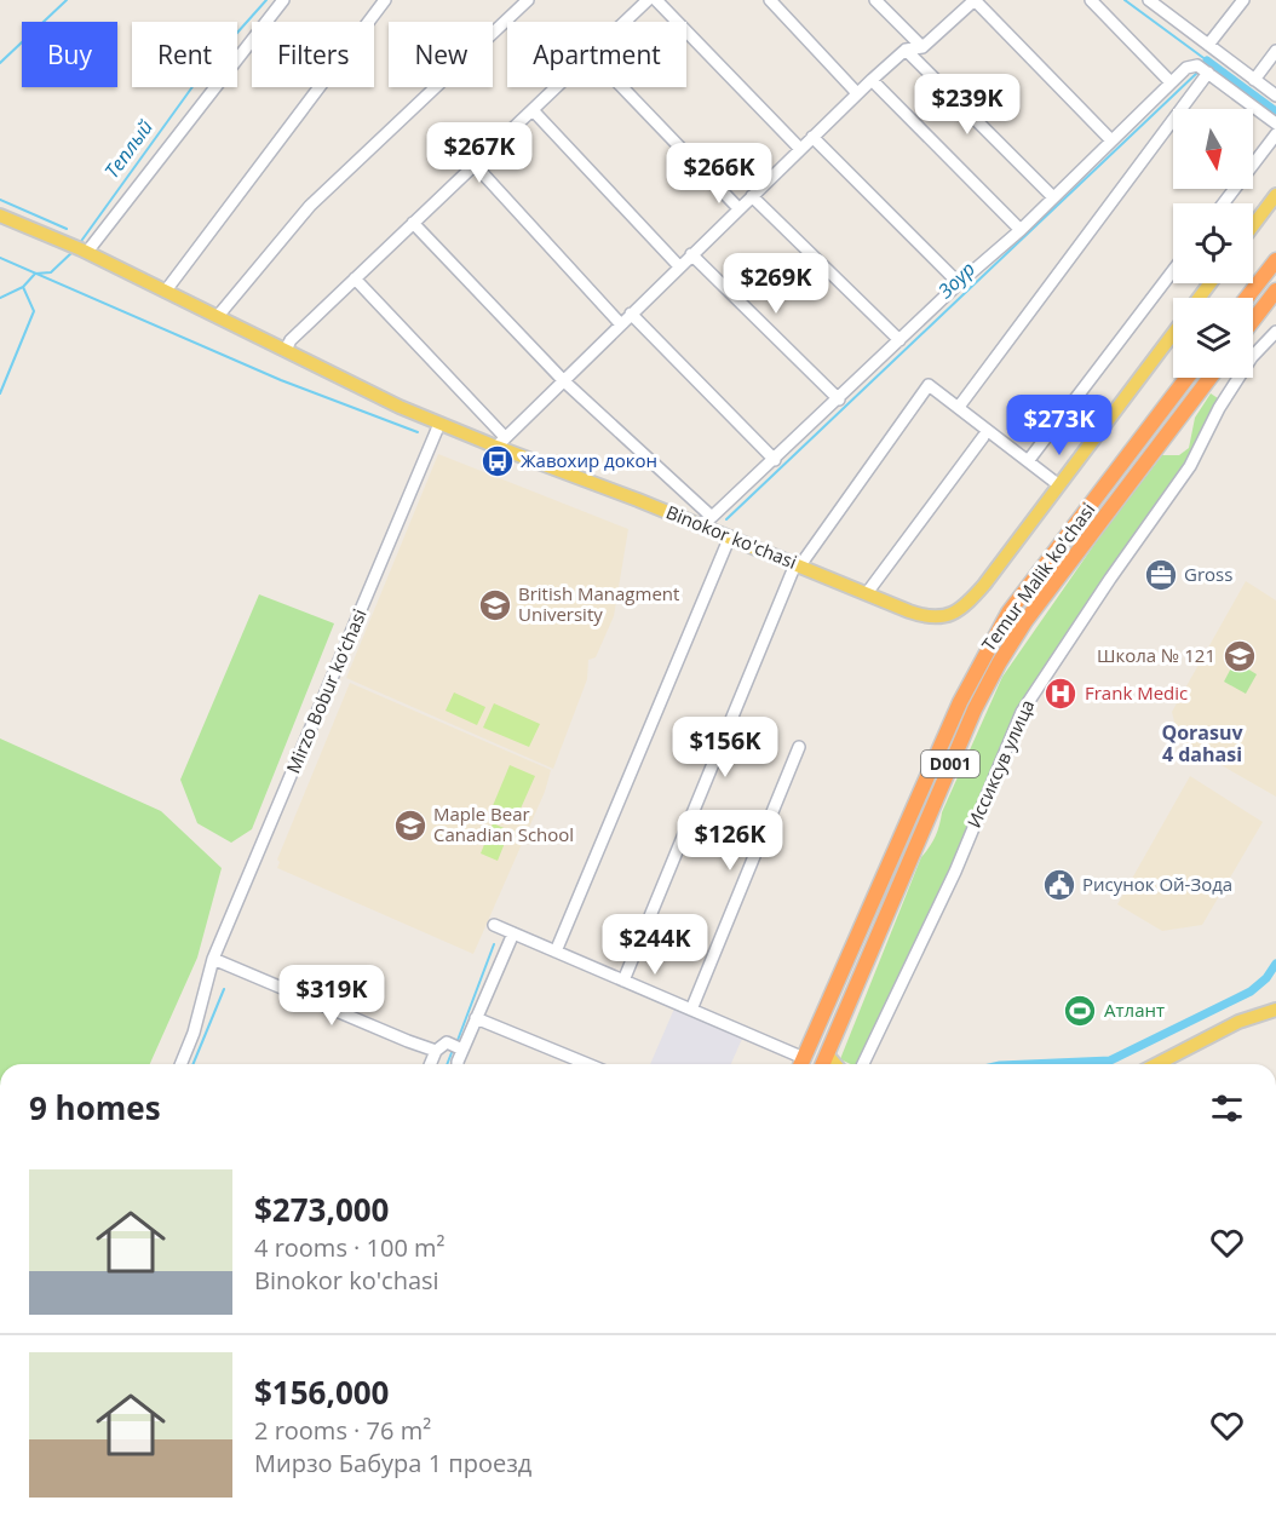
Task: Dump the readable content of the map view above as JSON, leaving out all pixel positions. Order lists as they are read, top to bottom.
{
  "streets": {
    "highway": ["Temur Malik ko'chasi", "D001"],
    "main road": ["Binokor ko'chasi"],
    "street": ["Mirzo Bobur ko‘chasi", "Иссиксув улица"]
  },
  "crossings": [
    ["Binokor ko'chasi", "Mirzo Bobur ko‘chasi"]
  ],
  "districts": ["Qorasuv 4 dahasi"],
  "water": ["Теплый", "Зоур"],
  "places": {
    "bus stop": ["Жавохир докон"],
    "office": ["Gross"],
    "school or university": ["British Managment University", "Школа № 121", "Maple Bear Canadian School"],
    "hospital": ["Frank Medic"],
    "public building": ["Рисунок Ой-Зода"],
    "sports": ["Атлант"]
  },
  "north": "bottom",
  "page": {
    "chip": [
      "Buy",
      "Rent",
      "Filters",
      "New",
      "Apartment"
    ],
    "price": [
      "$239K",
      "$267K",
      "$266K",
      "$269K",
      "$273K",
      "$156K",
      "$126K",
      "$244K",
      "$319K"
    ],
    "heading": "9 homes",
    "list": [
      {
        "name": "$273,000",
        "note": "4 rooms · 100 m² · Binokor ko'chasi"
      },
      {
        "name": "$156,000",
        "note": "2 rooms · 76 m² · Мирзо Бабура 1 проезд"
      }
    ]
  }
}
